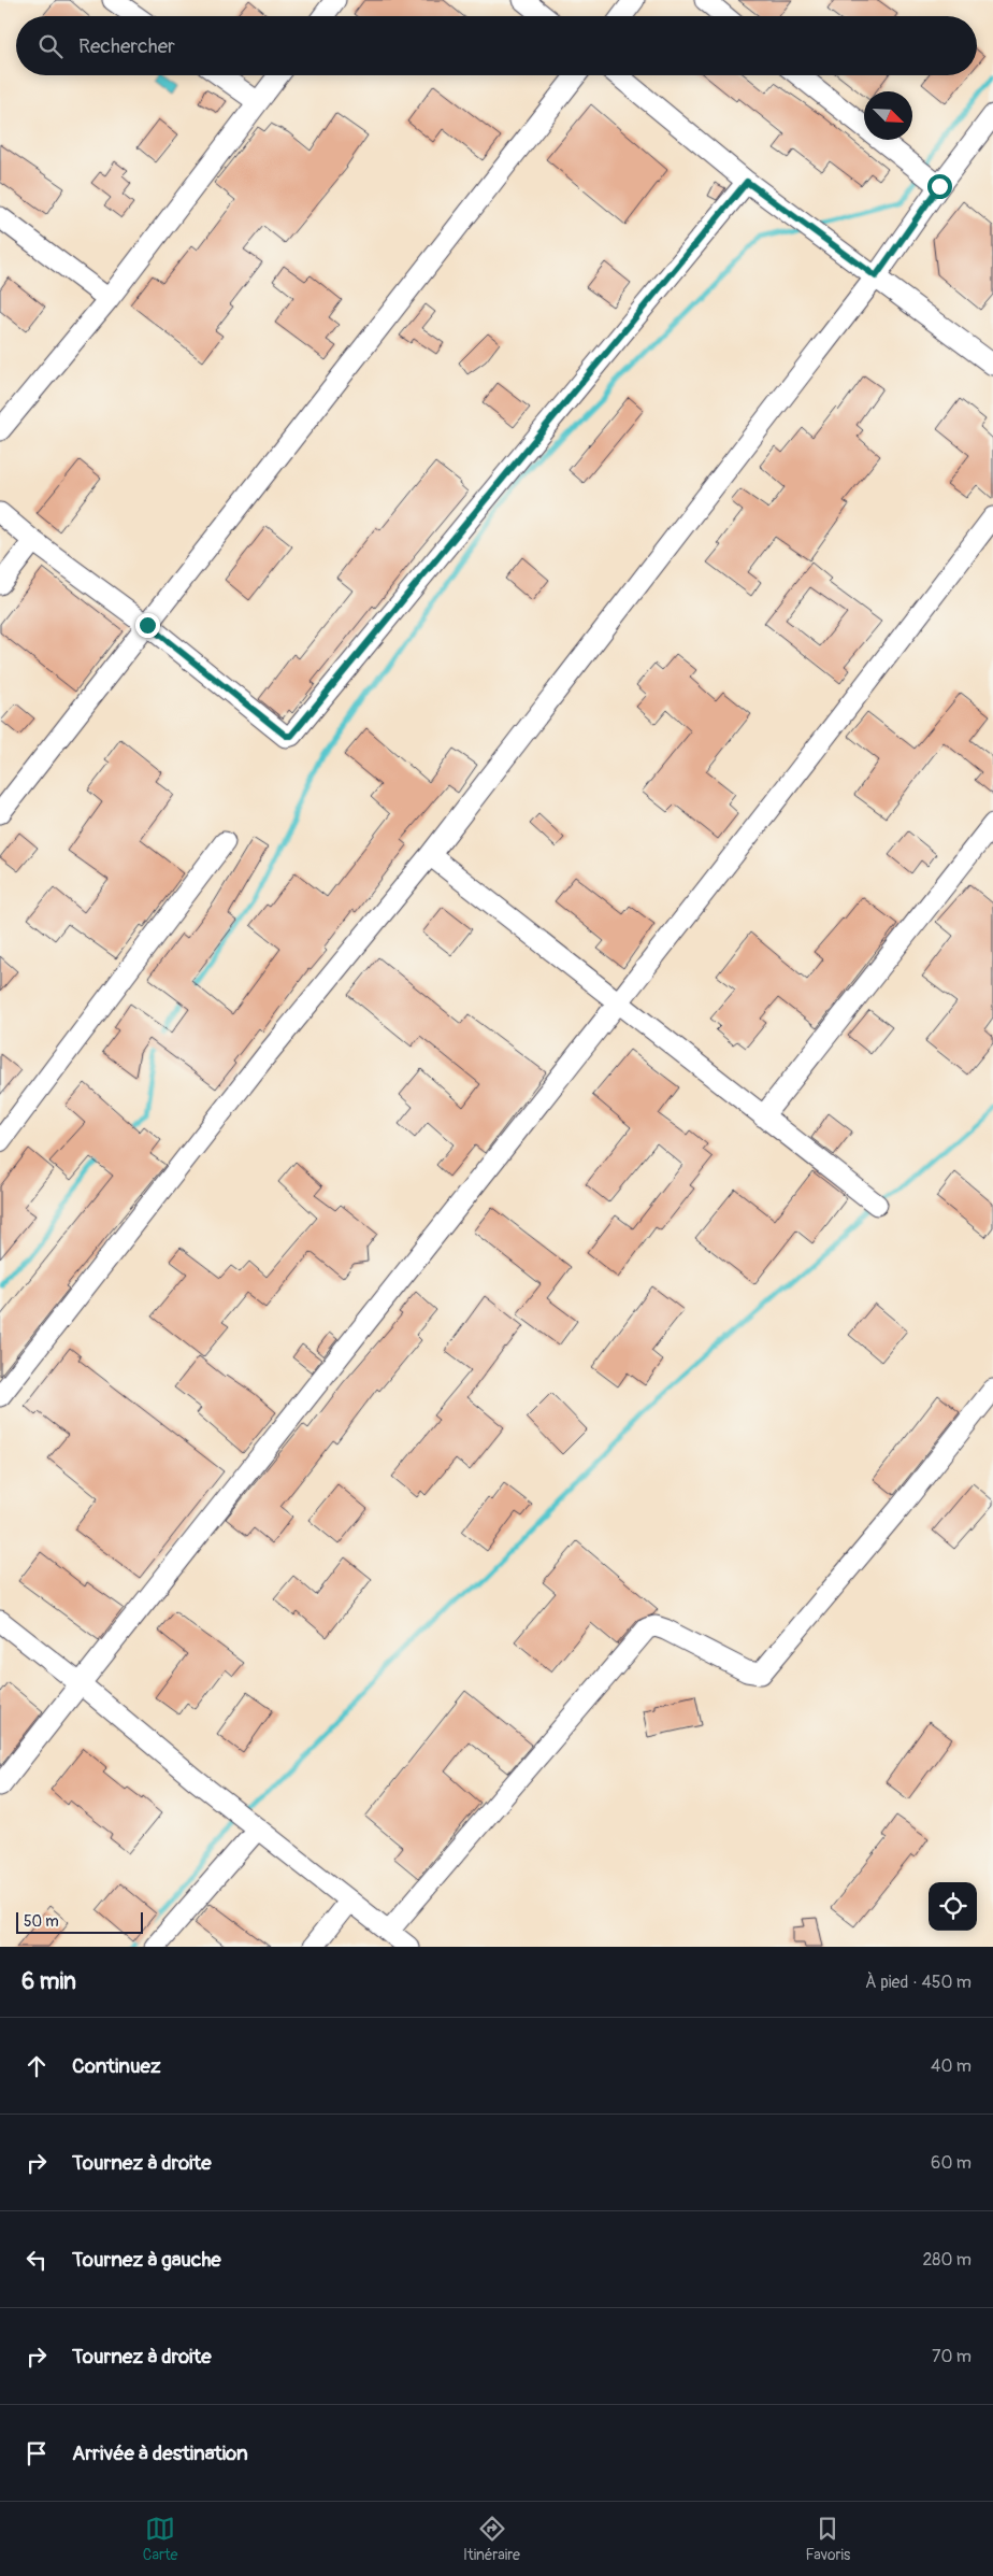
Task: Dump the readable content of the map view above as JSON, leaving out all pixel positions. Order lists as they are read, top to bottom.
{
  "scale_bar": "50 m",
  "north": "bottom right",
  "page": {
    "search": "Rechercher",
    "scale": "50 m",
    "heading": ["6 min", "À pied · 450 m"],
    "list": [
      ["Continuez", "40 m"],
      ["Tournez à droite", "60 m"],
      ["Tournez à gauche", "280 m"],
      ["Tournez à droite", "70 m"],
      "Arrivée à destination"
    ],
    "nav": ["Carte", "Itinéraire", "Favoris"]
  }
}
